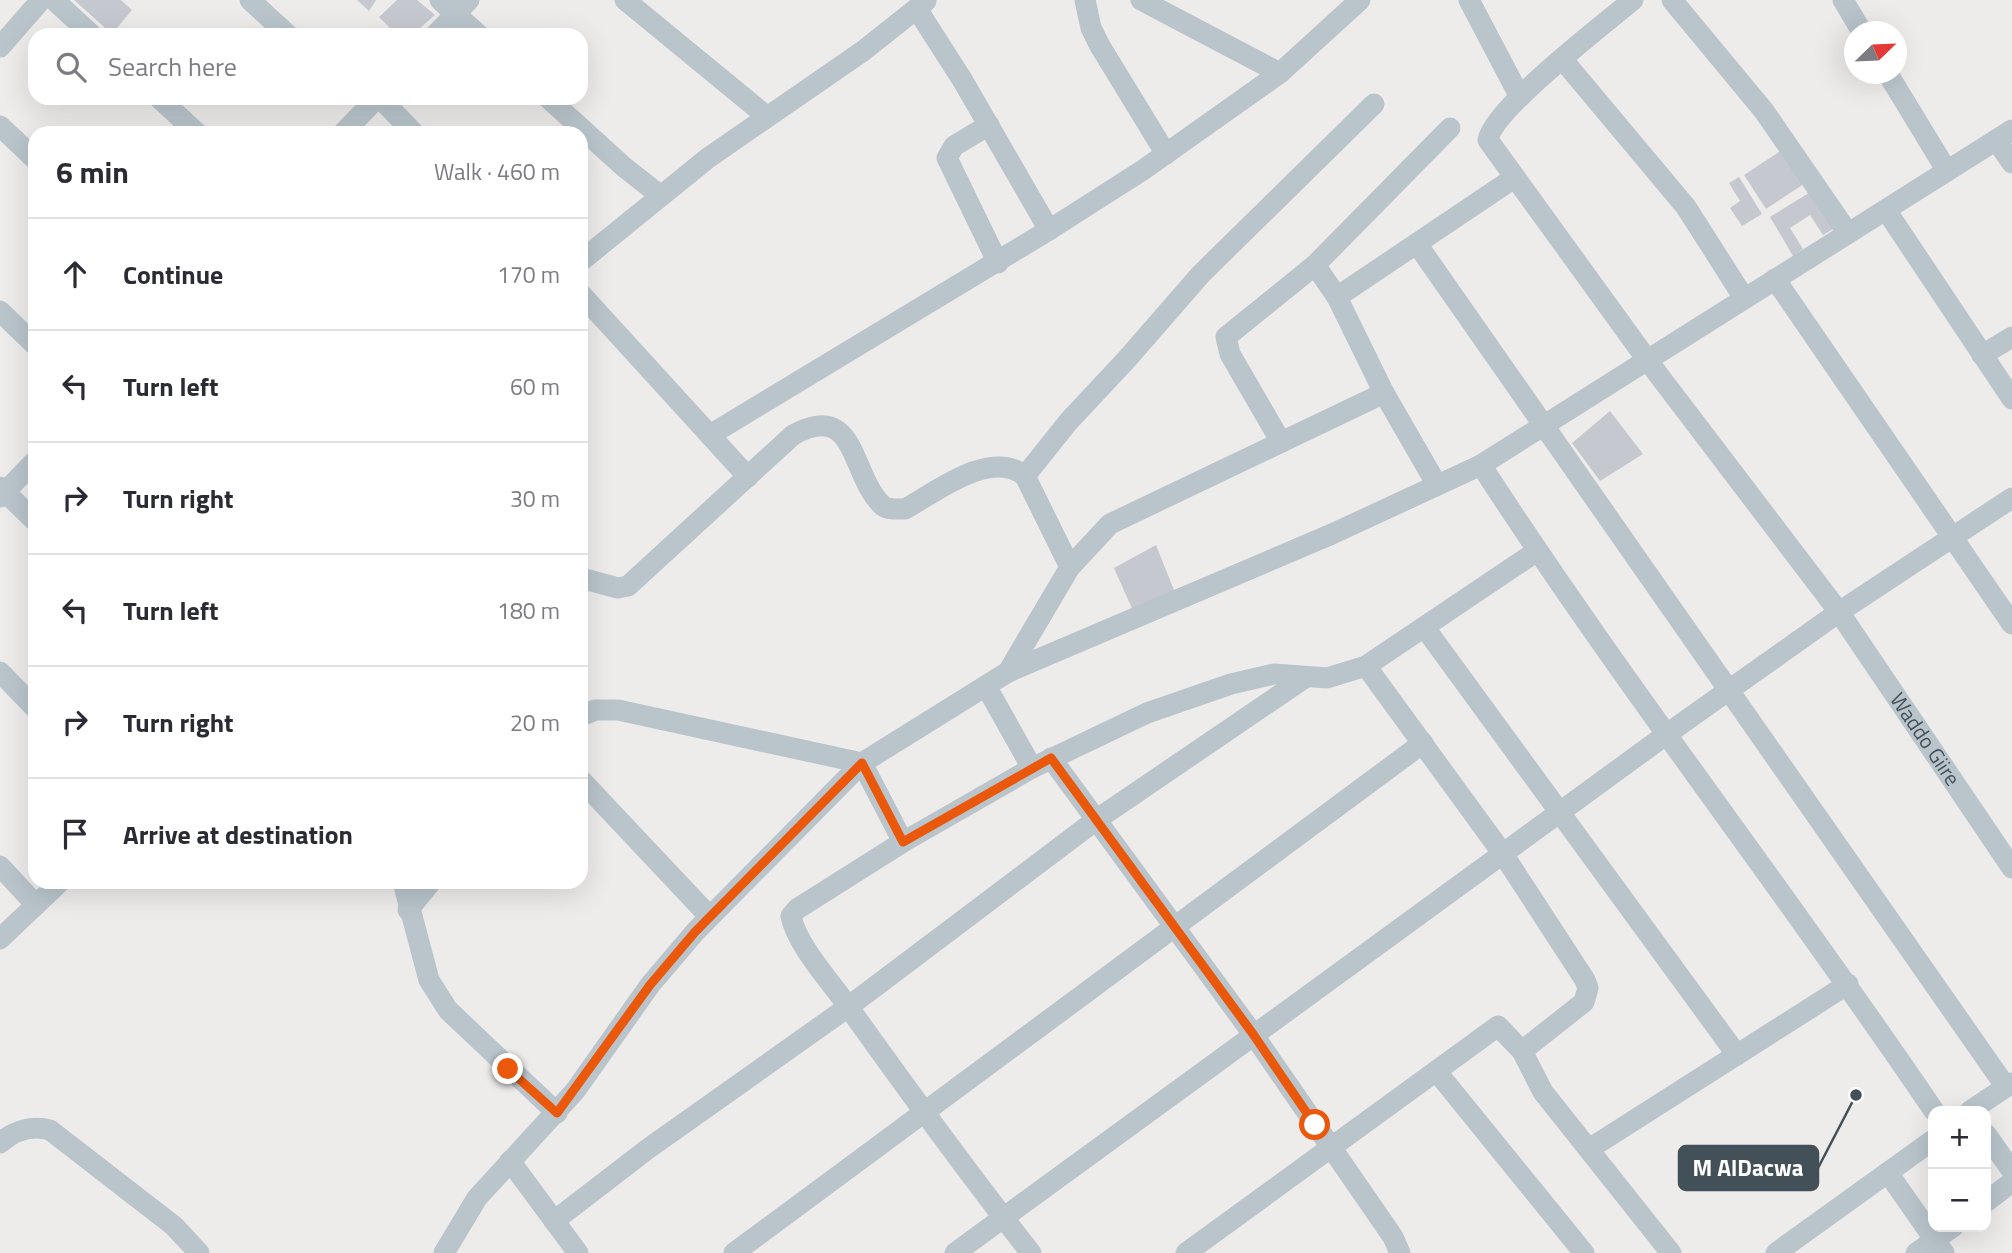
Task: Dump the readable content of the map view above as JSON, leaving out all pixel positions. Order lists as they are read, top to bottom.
{
  "streets": {
    "street": ["Waddo Giire"]
  },
  "places": ["M AlDacwa"],
  "north": "top right",
  "page": {
    "search": "Search here",
    "heading": ["6 min", "Walk · 460 m"],
    "list": [
      ["Continue", "170 m"],
      ["Turn left", "60 m"],
      ["Turn right", "30 m"],
      ["Turn left", "180 m"],
      ["Turn right", "20 m"],
      "Arrive at destination"
    ],
    "map_buttons": ["+", "−"]
  }
}
